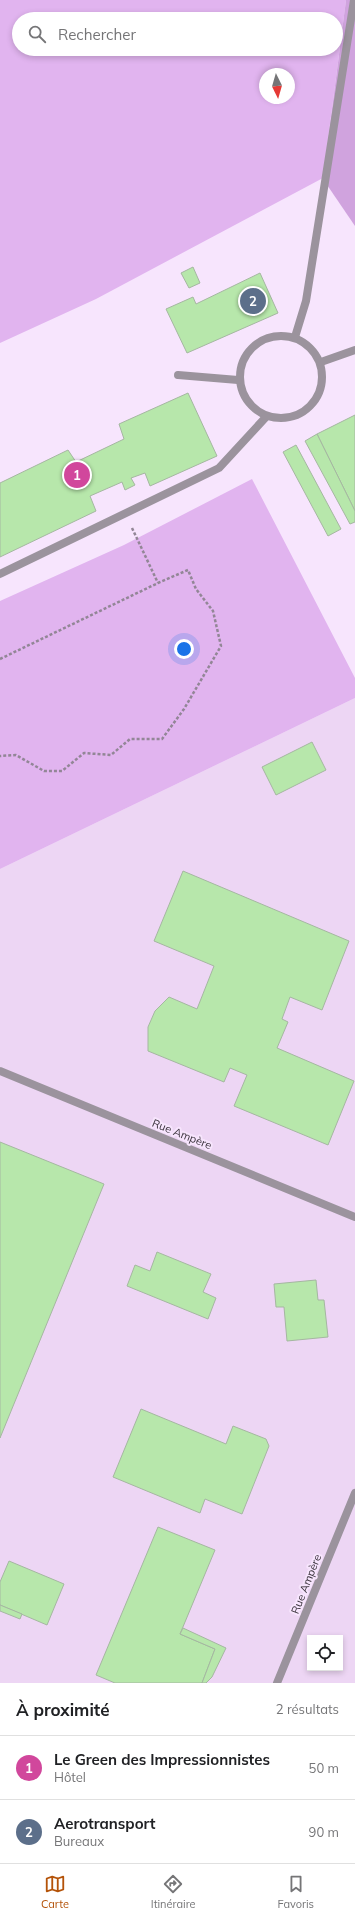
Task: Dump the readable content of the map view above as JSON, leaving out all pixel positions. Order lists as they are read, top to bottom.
{
  "streets": {
    "street": ["Rue Ampère"]
  },
  "north": "bottom",
  "page": {
    "search": "Rechercher",
    "pins": ["2", "1"],
    "heading": ["À proximité", "2 résultats"],
    "list": [
      {
        "mark": "1",
        "name": "Le Green des Impressionnistes",
        "note": "Hôtel",
        "value": "50 m"
      },
      {
        "mark": "2",
        "name": "Aerotransport",
        "note": "Bureaux",
        "value": "90 m"
      }
    ],
    "nav": ["Carte", "Itinéraire", "Favoris"]
  }
}
